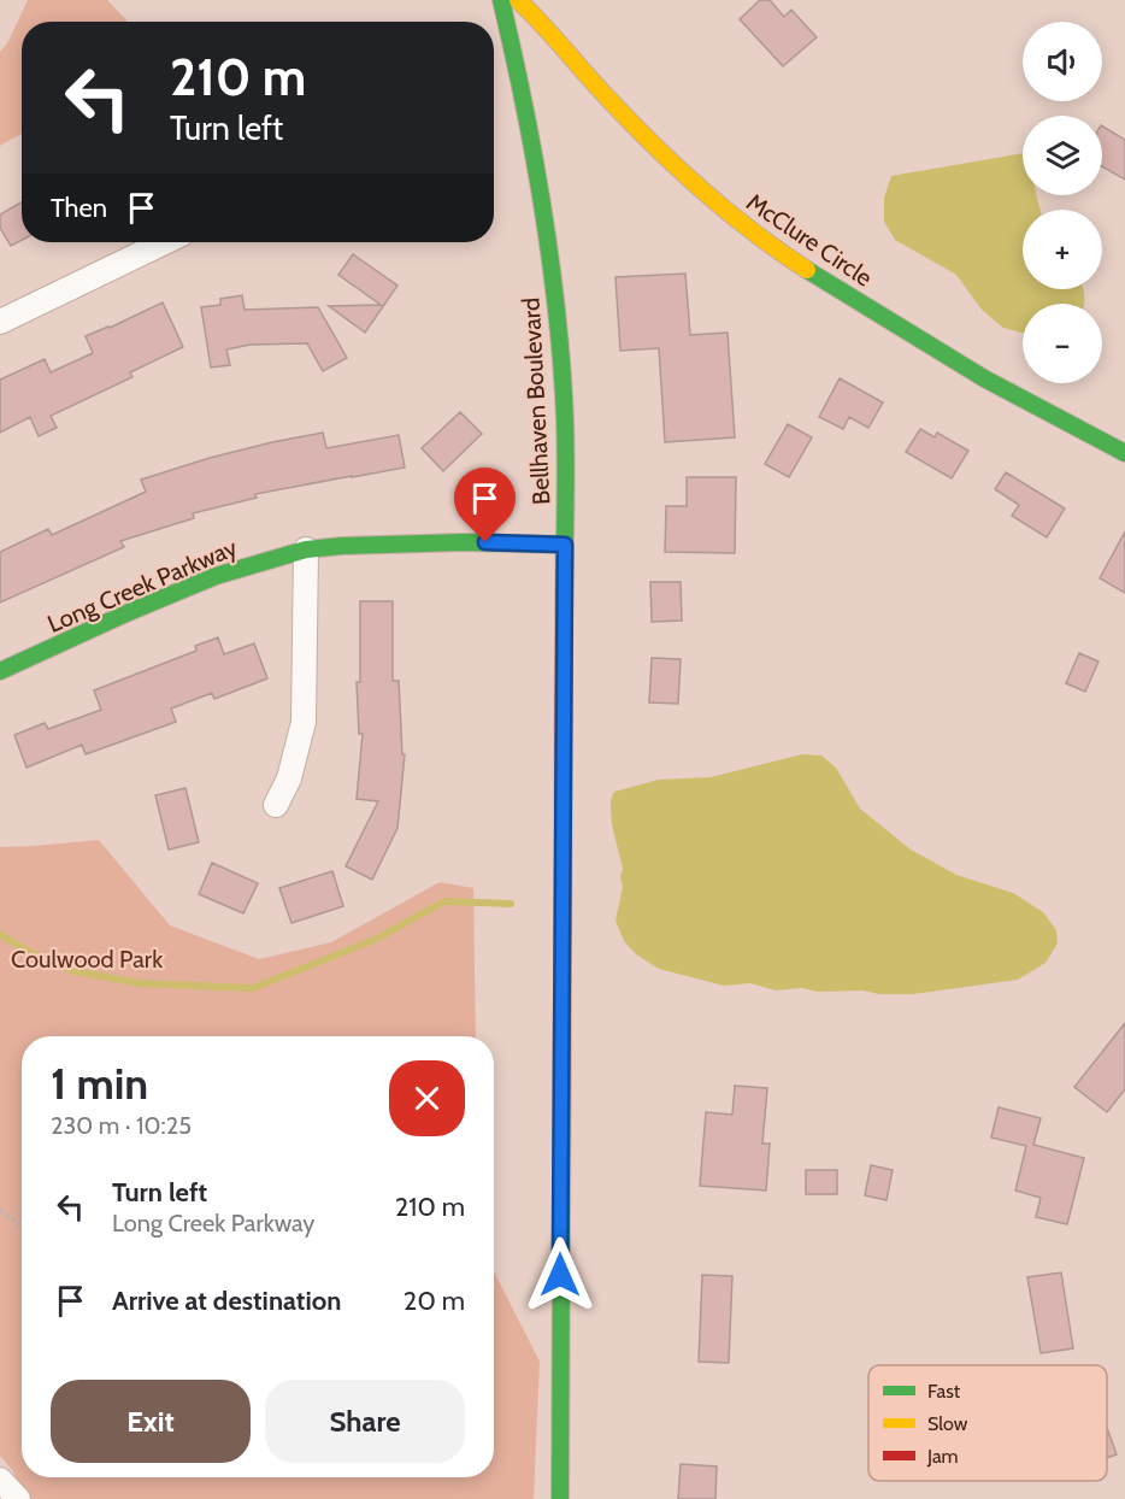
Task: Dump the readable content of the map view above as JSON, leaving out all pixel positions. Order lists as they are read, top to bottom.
{
  "streets": {
    "main road": ["McClure Circle", "Bellhaven Boulevard", "Long Creek Parkway"]
  },
  "crossings": [
    ["Bellhaven Boulevard", "Long Creek Parkway"]
  ],
  "parks": ["Coulwood Park"],
  "legend": ["Fast", "Slow", "Jam"],
  "page": {
    "map_buttons": ["+", "−"],
    "turn": ["210 m", "Turn left"],
    "then": "Then",
    "heading": ["1 min", "230 m · 10:25"],
    "list": [
      {
        "name": "Turn left",
        "note": "Long Creek Parkway",
        "value": "210 m"
      },
      {
        "name": "Arrive at destination",
        "value": "20 m"
      }
    ],
    "buttons": ["Exit", "Share"]
  }
}
